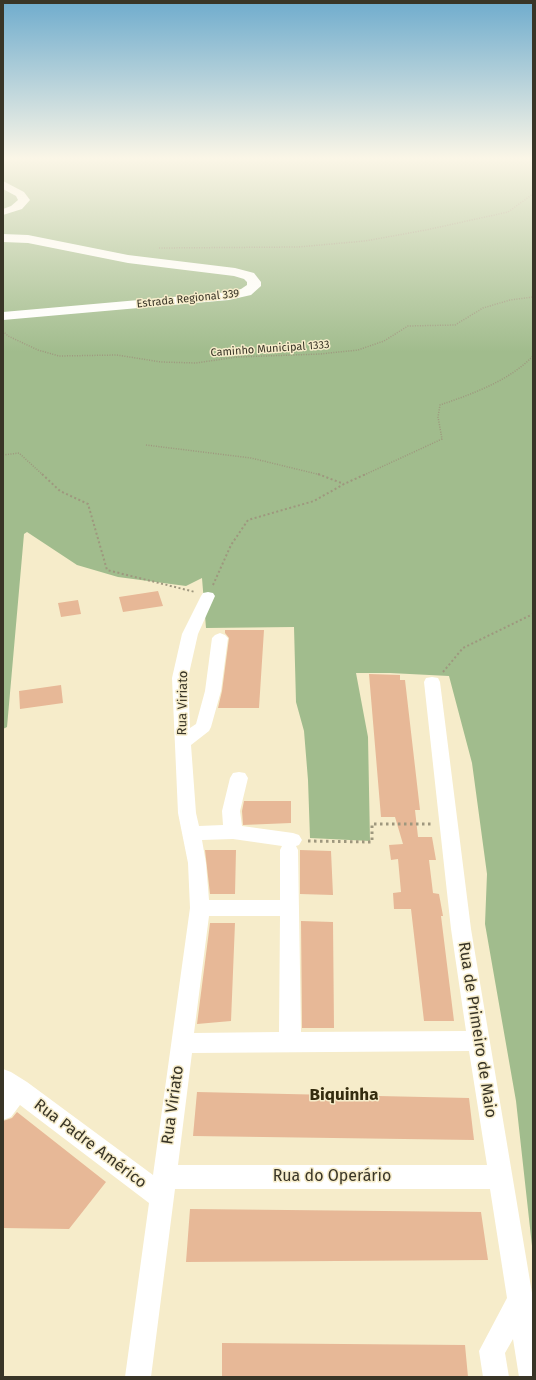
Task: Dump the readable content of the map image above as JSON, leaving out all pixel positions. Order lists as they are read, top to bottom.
{
  "streets": {
    "main road": ["Estrada Regional 339"],
    "street": [
      "Rua Viriato",
      "Rua de Primeiro de Maio",
      "Rua Padre Américo",
      "Rua do Operário"
    ],
    "path": ["Caminho Municipal 1333"]
  },
  "crossings": [
    ["Rua Viriato", "Rua Padre Américo"],
    ["Rua Viriato", "Rua do Operário"],
    ["Rua de Primeiro de Maio", "Rua do Operário"],
    ["Rua Padre Américo", "Rua do Operário"]
  ],
  "districts": ["Biquinha"]
}
